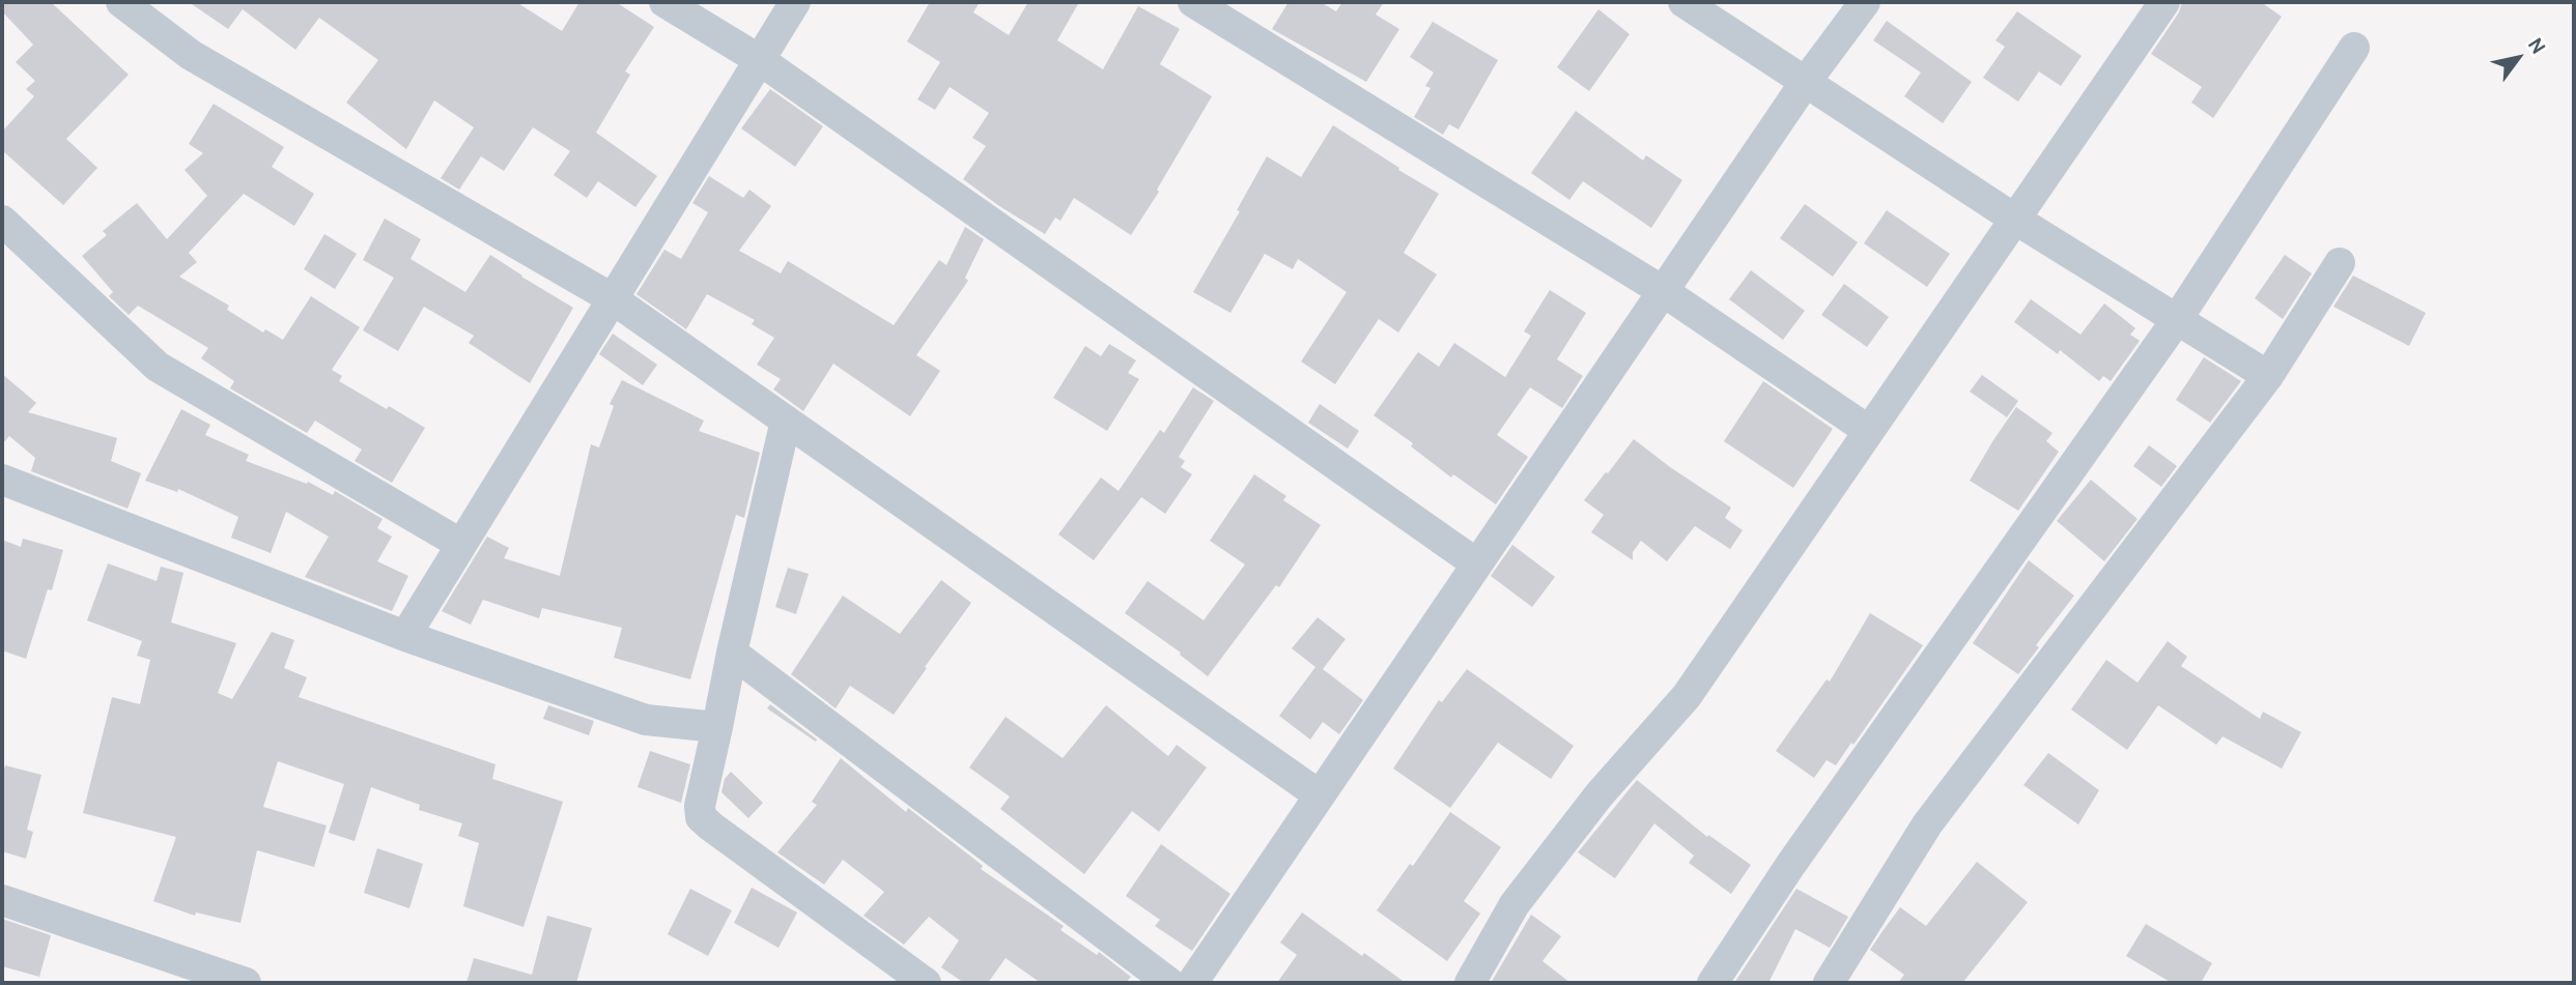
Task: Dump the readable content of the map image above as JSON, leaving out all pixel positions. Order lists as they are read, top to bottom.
{
  "north": "top right"
}
